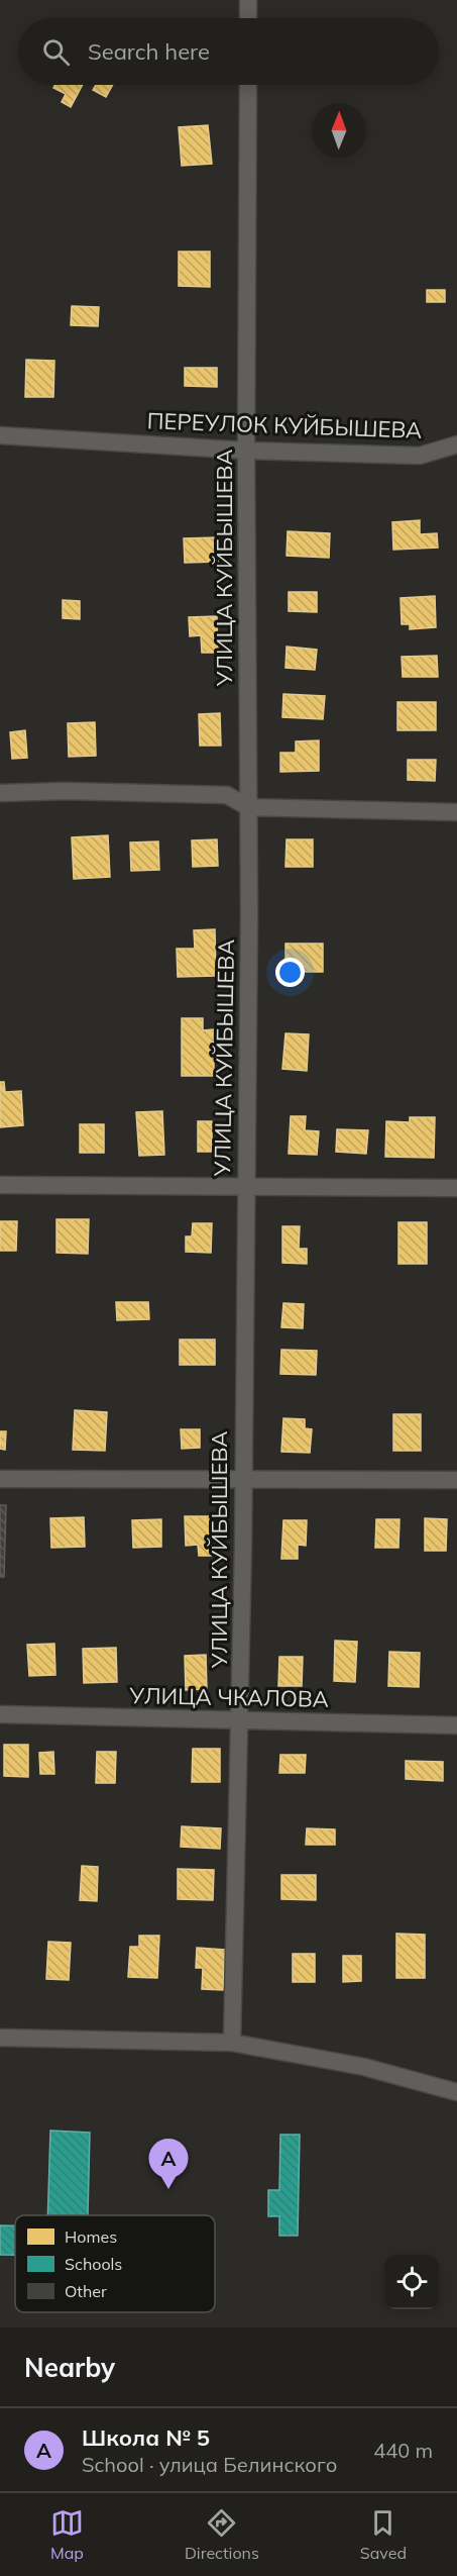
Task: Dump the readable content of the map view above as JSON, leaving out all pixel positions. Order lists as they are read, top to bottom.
{
  "streets": {
    "street": ["ПЕРЕУЛОК КУЙБЫШЕВА", "УЛИЦА КУЙБЫШЕВА", "УЛИЦА ЧКАЛОВА"]
  },
  "crossings": [
    ["ПЕРЕУЛОК КУЙБЫШЕВА", "УЛИЦА КУЙБЫШЕВА"],
    ["УЛИЦА КУЙБЫШЕВА", "УЛИЦА ЧКАЛОВА"]
  ],
  "legend": ["Homes", "Schools", "Other"],
  "north": "top",
  "page": {
    "search": "Search here",
    "pins": "A",
    "heading": "Nearby",
    "list": [
      {
        "mark": "A",
        "name": "Школа № 5",
        "note": "School · улица Белинского",
        "value": "440 m"
      }
    ],
    "nav": ["Map", "Directions", "Saved"]
  }
}
